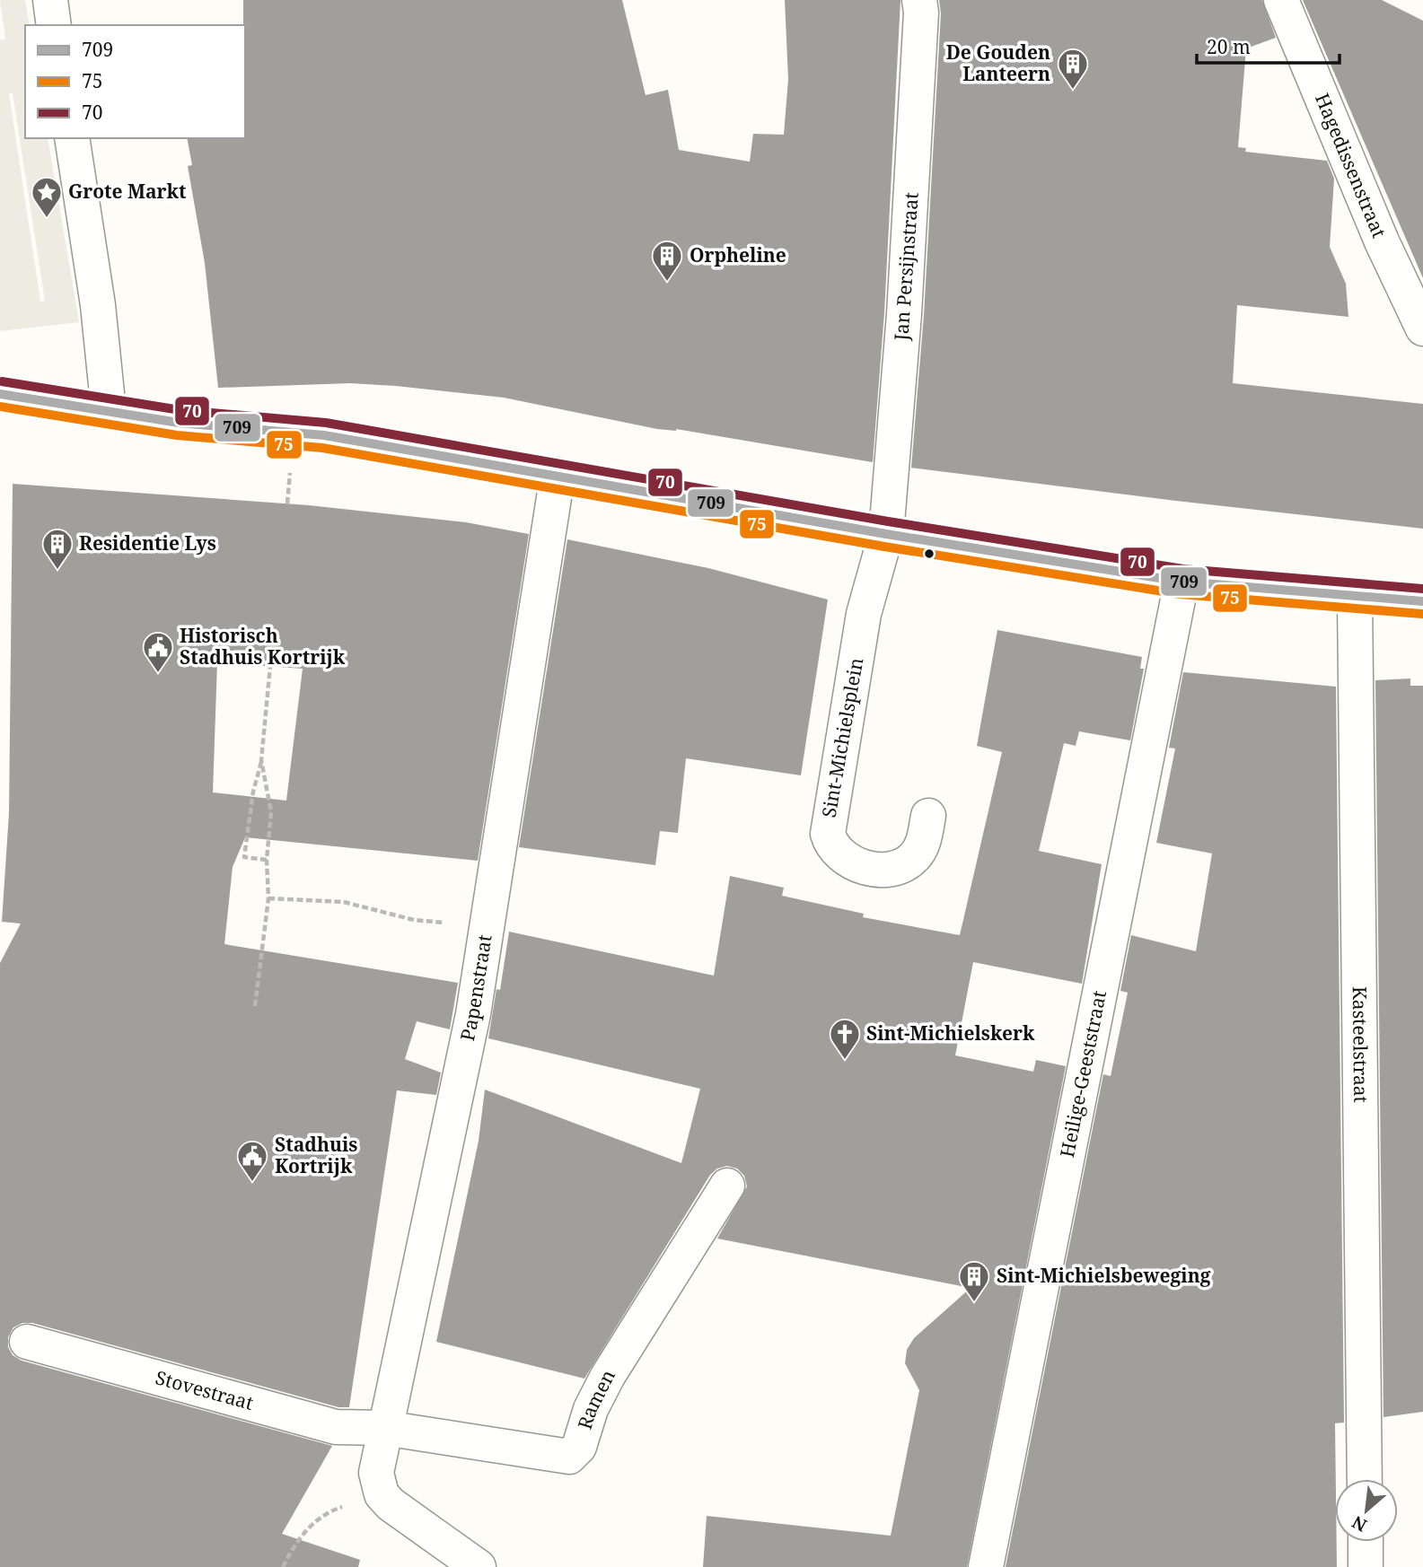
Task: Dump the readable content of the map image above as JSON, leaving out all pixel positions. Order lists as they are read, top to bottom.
{
  "streets": {
    "street": [
      "Hagedissenstraat",
      "Jan Persijnstraat",
      "Sint-Michielsplein",
      "Papenstraat",
      "Kasteelstraat",
      "Heilige-Geeststraat",
      "Stovestraat",
      "Ramen"
    ]
  },
  "crossings": [
    ["Jan Persijnstraat", "Sint-Michielsplein"],
    ["Papenstraat", "Stovestraat"],
    ["Papenstraat", "Ramen"],
    ["Stovestraat", "Ramen"]
  ],
  "places": {
    "building": [
      "De Gouden Lanteern",
      "Orpheline",
      "Residentie Lys",
      "Sint-Michielsbeweging"
    ],
    "place": ["Grote Markt"],
    "public building": ["Historisch Stadhuis Kortrijk", "Stadhuis Kortrijk"],
    "church": ["Sint-Michielskerk"]
  },
  "lines": ["transit line 70", "transit line 709", "transit line 75"],
  "legend": ["709", "75", "70"],
  "scale_bar": "20 m",
  "north": "bottom left"
}
